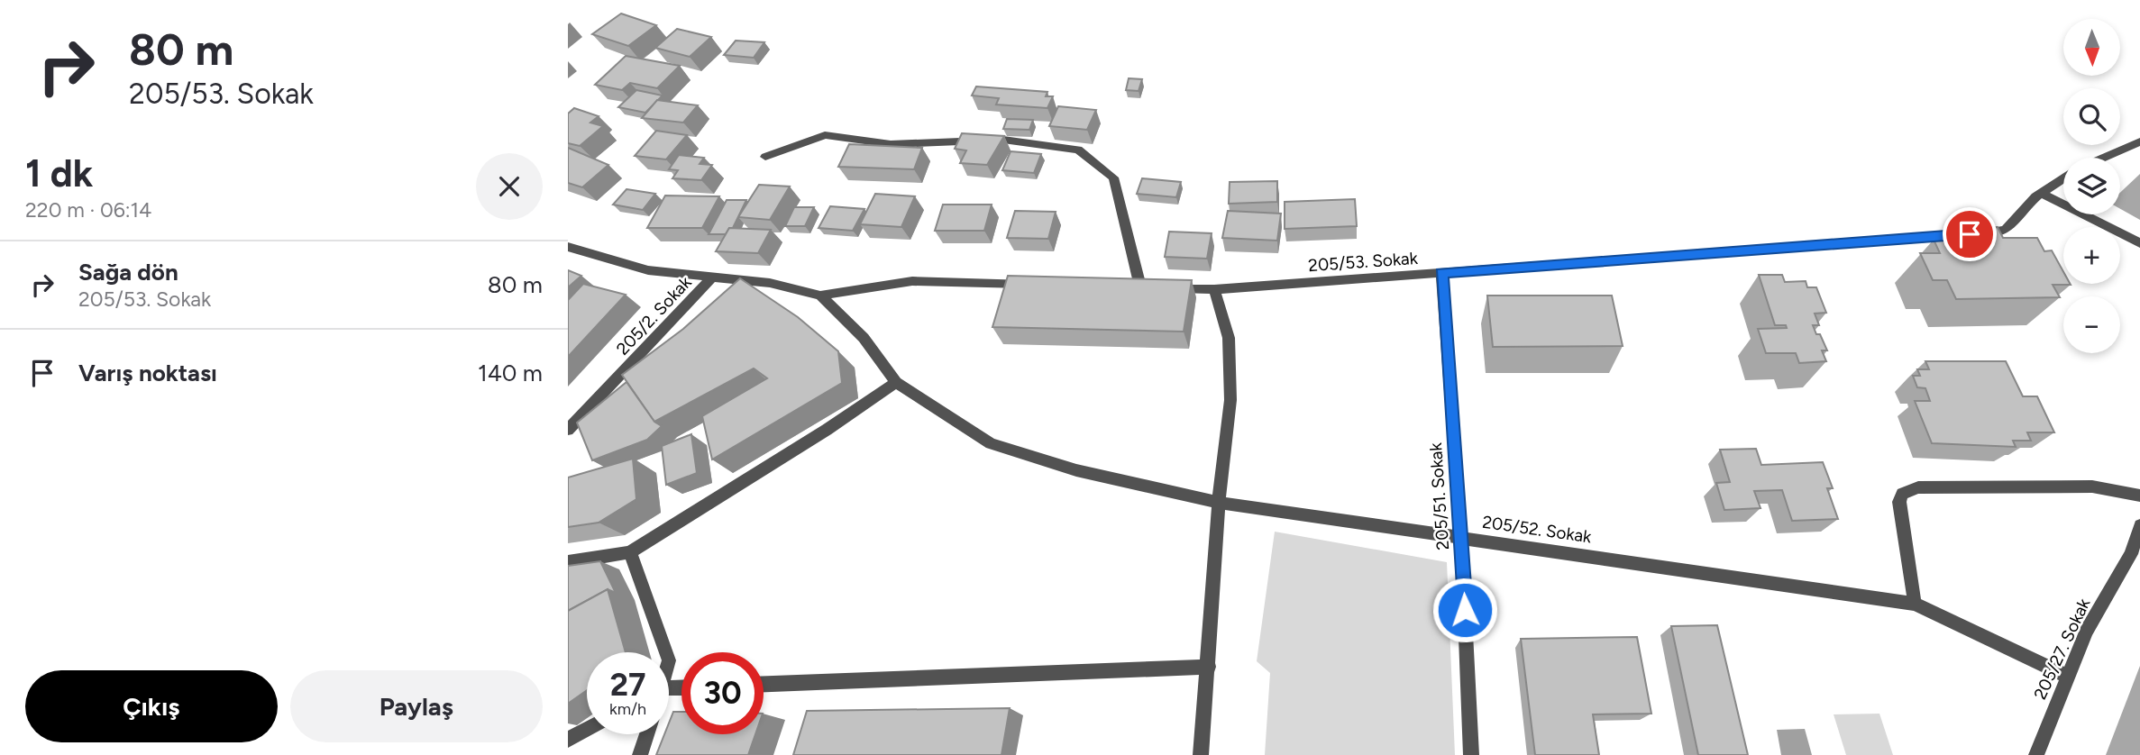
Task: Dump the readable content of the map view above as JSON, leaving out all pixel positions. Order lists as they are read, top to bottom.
{
  "streets": {
    "street": [
      "205/53. Sokak",
      "205/2. Sokak",
      "205/51. Sokak",
      "205/52. Sokak",
      "205/27. Sokak"
    ]
  },
  "crossings": [
    ["205/53. Sokak", "205/51. Sokak"],
    ["205/51. Sokak", "205/52. Sokak"],
    ["205/52. Sokak", "205/27. Sokak"]
  ],
  "north": "bottom",
  "page": {
    "turn": ["80 m", "205/53. Sokak"],
    "map_buttons": ["+", "−"],
    "heading": ["1 dk", "220 m · 06:14"],
    "list": [
      {
        "name": "Sağa dön",
        "note": "205/53. Sokak",
        "value": "80 m"
      },
      {
        "name": "Varış noktası",
        "value": "140 m"
      }
    ],
    "speed": "27 km/h",
    "limit": "30",
    "buttons": ["Çıkış", "Paylaş"]
  }
}
